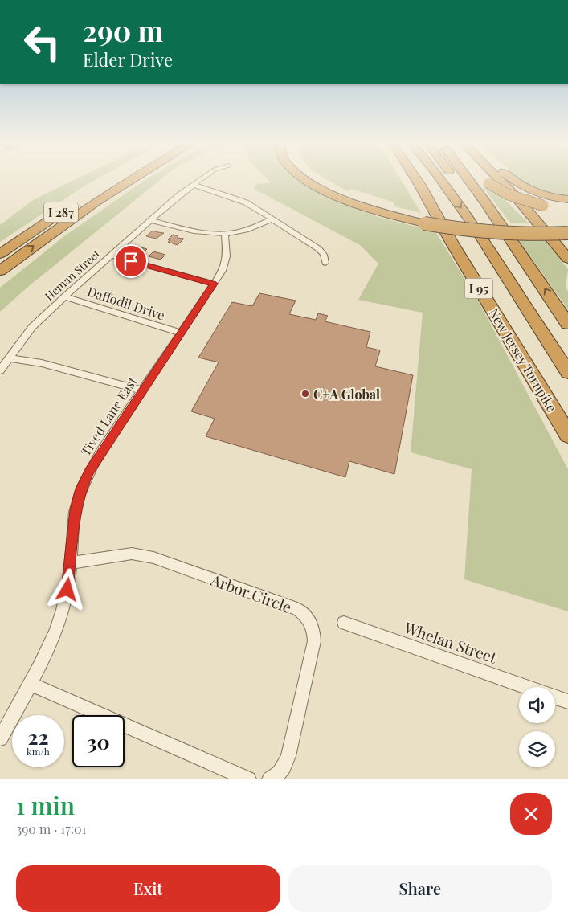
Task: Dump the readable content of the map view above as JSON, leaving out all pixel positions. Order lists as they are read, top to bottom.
{
  "streets": {
    "highway": ["I 287", "I 95", "New Jersey Turnpike"],
    "street": [
      "Heman Street",
      "Daffodil Drive",
      "Tived Lane East",
      "Arbor Circle",
      "Whelan Street"
    ]
  },
  "crossings": [
    ["Heman Street", "Daffodil Drive"],
    ["Daffodil Drive", "Tived Lane East"],
    ["Tived Lane East", "Arbor Circle"]
  ],
  "places": ["C+A Global"],
  "page": {
    "turn": ["290 m", "Elder Drive"],
    "speed": "22 km/h",
    "limit": "30",
    "heading": ["1 min", "390 m · 17:01"],
    "buttons": ["Exit", "Share"]
  }
}
